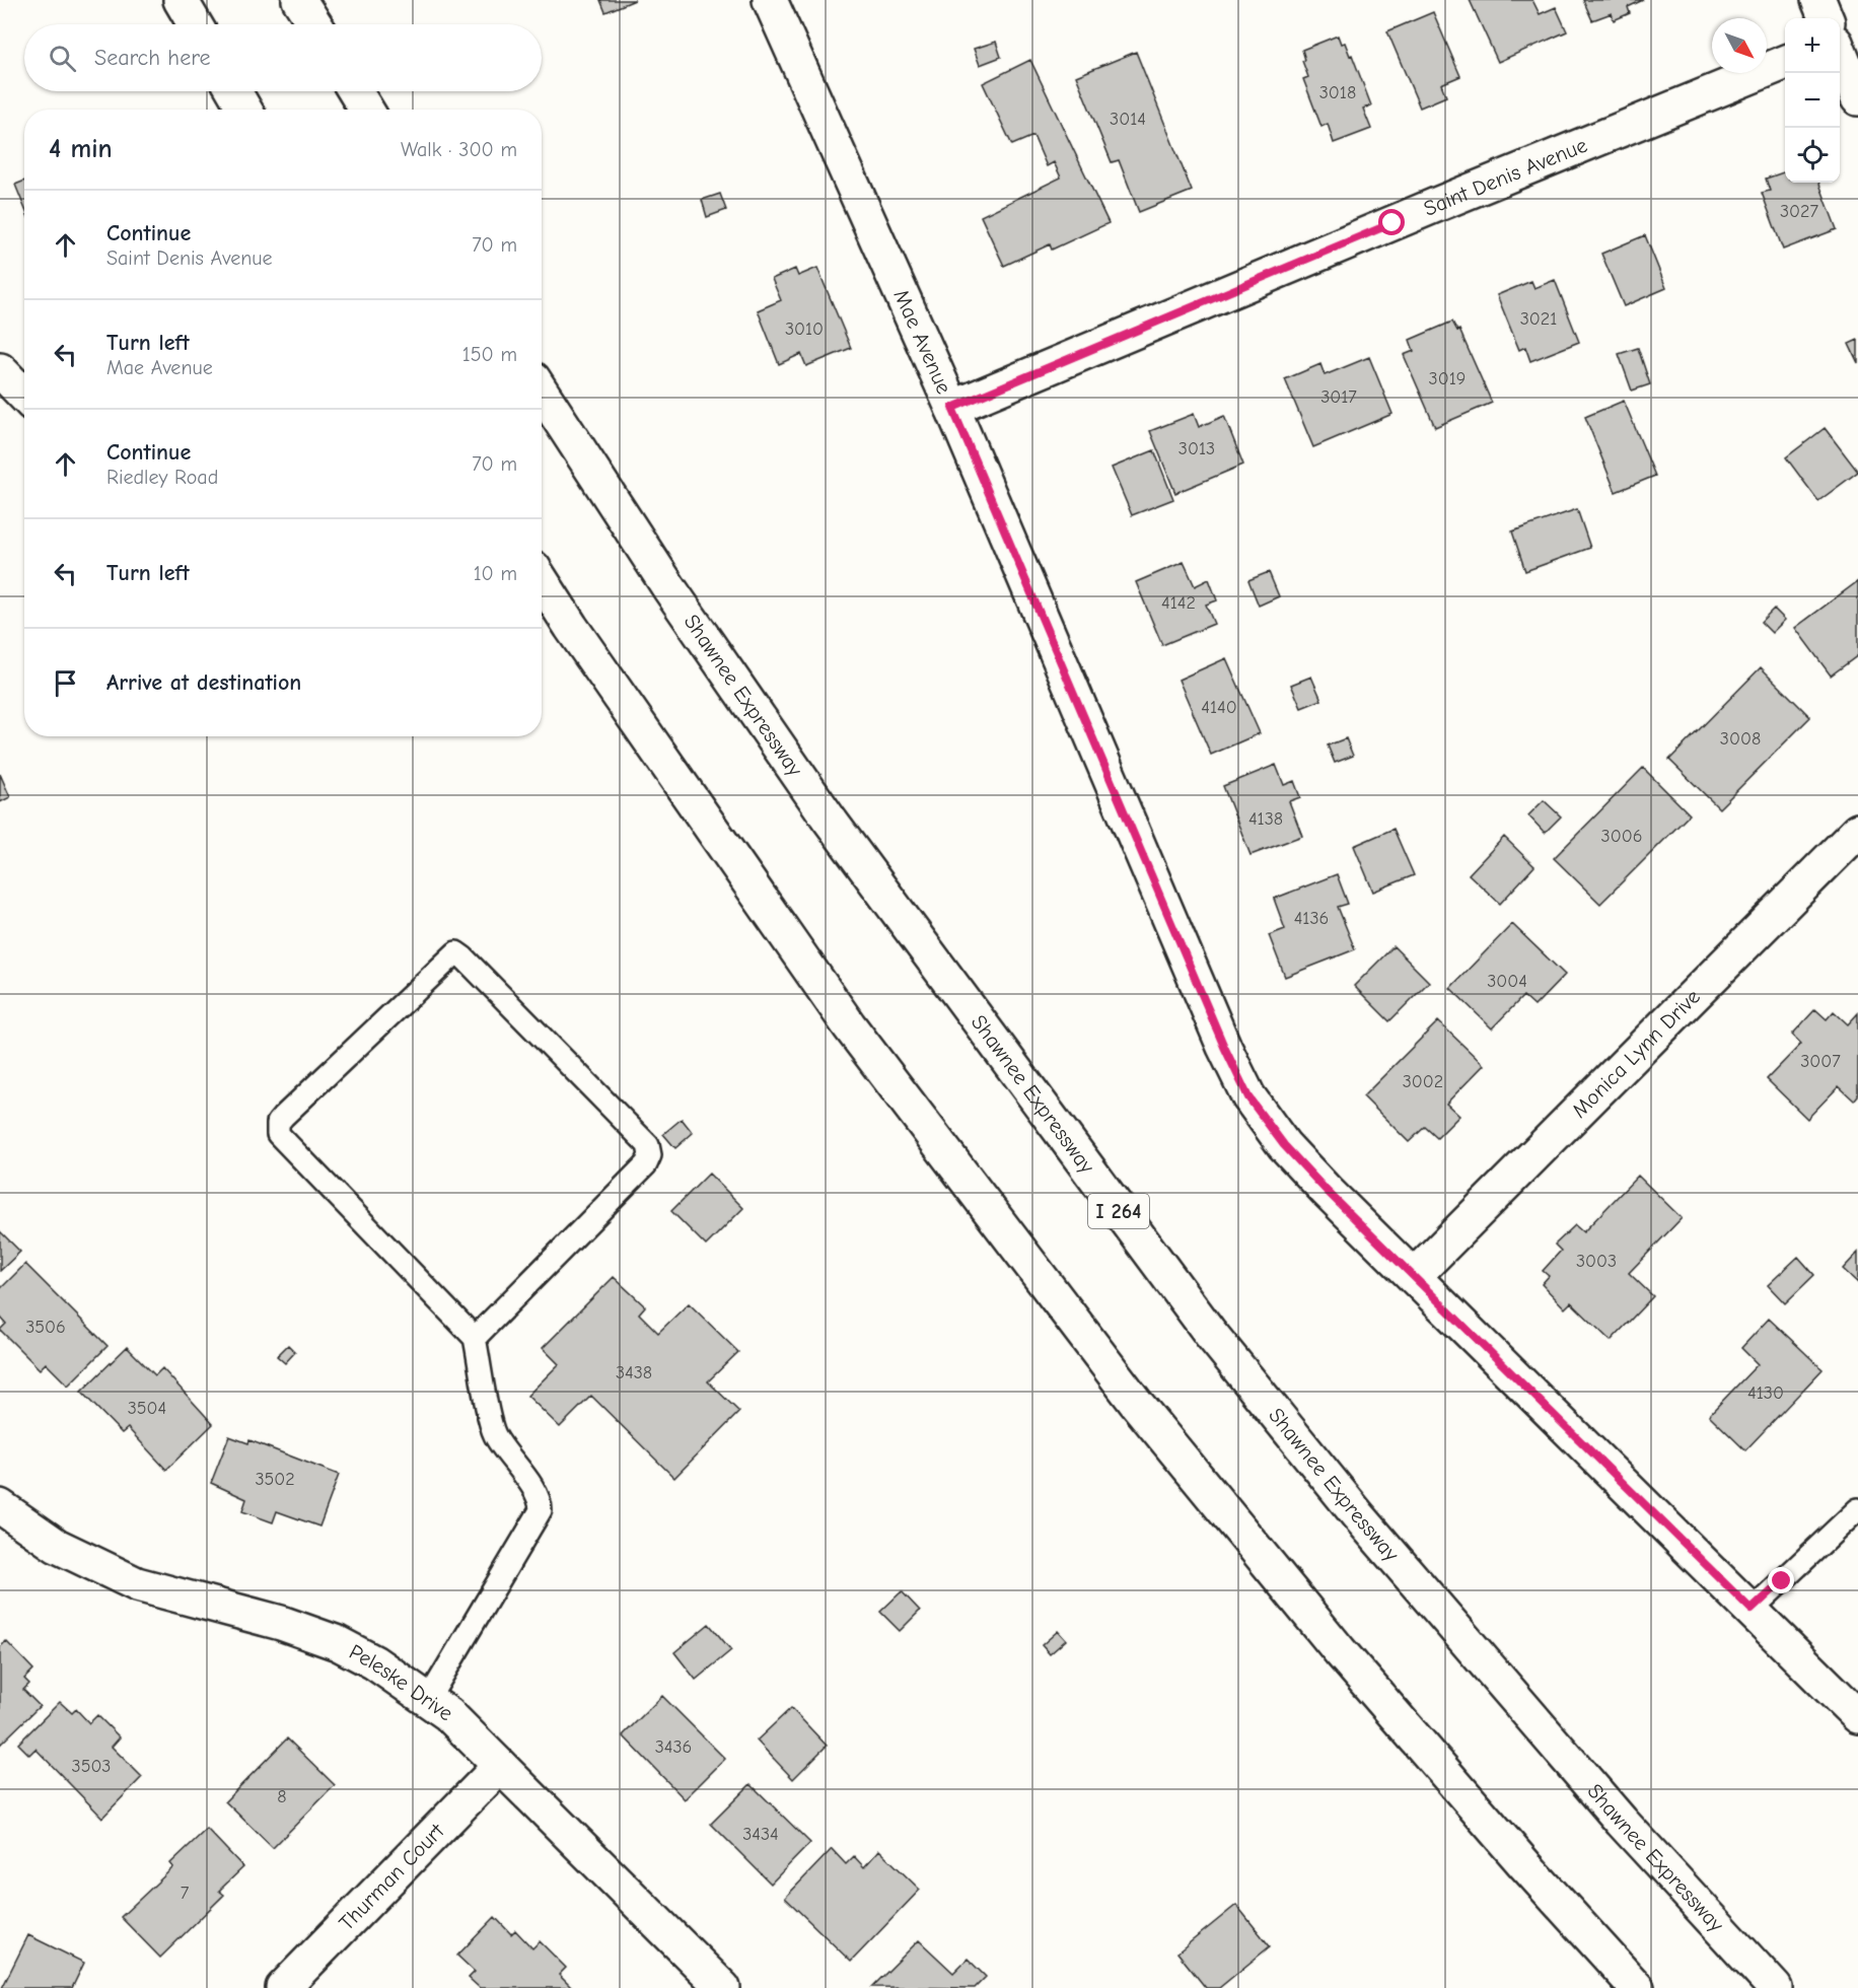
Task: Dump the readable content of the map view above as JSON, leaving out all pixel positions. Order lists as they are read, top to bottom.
{
  "streets": {
    "main road": [
      "Saint Denis Avenue",
      "Mae Avenue",
      "Shawnee Expressway",
      "Monica Lynn Drive",
      "I 264",
      "Peleske Drive",
      "Thurman Court"
    ]
  },
  "crossings": [
    ["Saint Denis Avenue", "Mae Avenue"],
    ["Mae Avenue", "Monica Lynn Drive"],
    ["Peleske Drive", "Thurman Court"]
  ],
  "house_numbers": [
    "3018",
    "3014",
    "3027",
    "3021",
    "3010",
    "3019",
    "3017",
    "3013",
    "4142",
    "4140",
    "3008",
    "4138",
    "3006",
    "4136",
    "3004",
    "3007",
    "3002",
    "3003",
    "3506",
    "3438",
    "4130",
    "3504",
    "3502",
    "3436",
    "3503",
    "8",
    "3434",
    "7"
  ],
  "north": "bottom right",
  "page": {
    "map_buttons": ["+", "−"],
    "search": "Search here",
    "heading": ["4 min", "Walk · 300 m"],
    "list": [
      ["Continue", "Saint Denis Avenue", "70 m"],
      ["Turn left", "Mae Avenue", "150 m"],
      ["Continue", "Riedley Road", "70 m"],
      ["Turn left", "10 m"],
      "Arrive at destination"
    ]
  }
}
